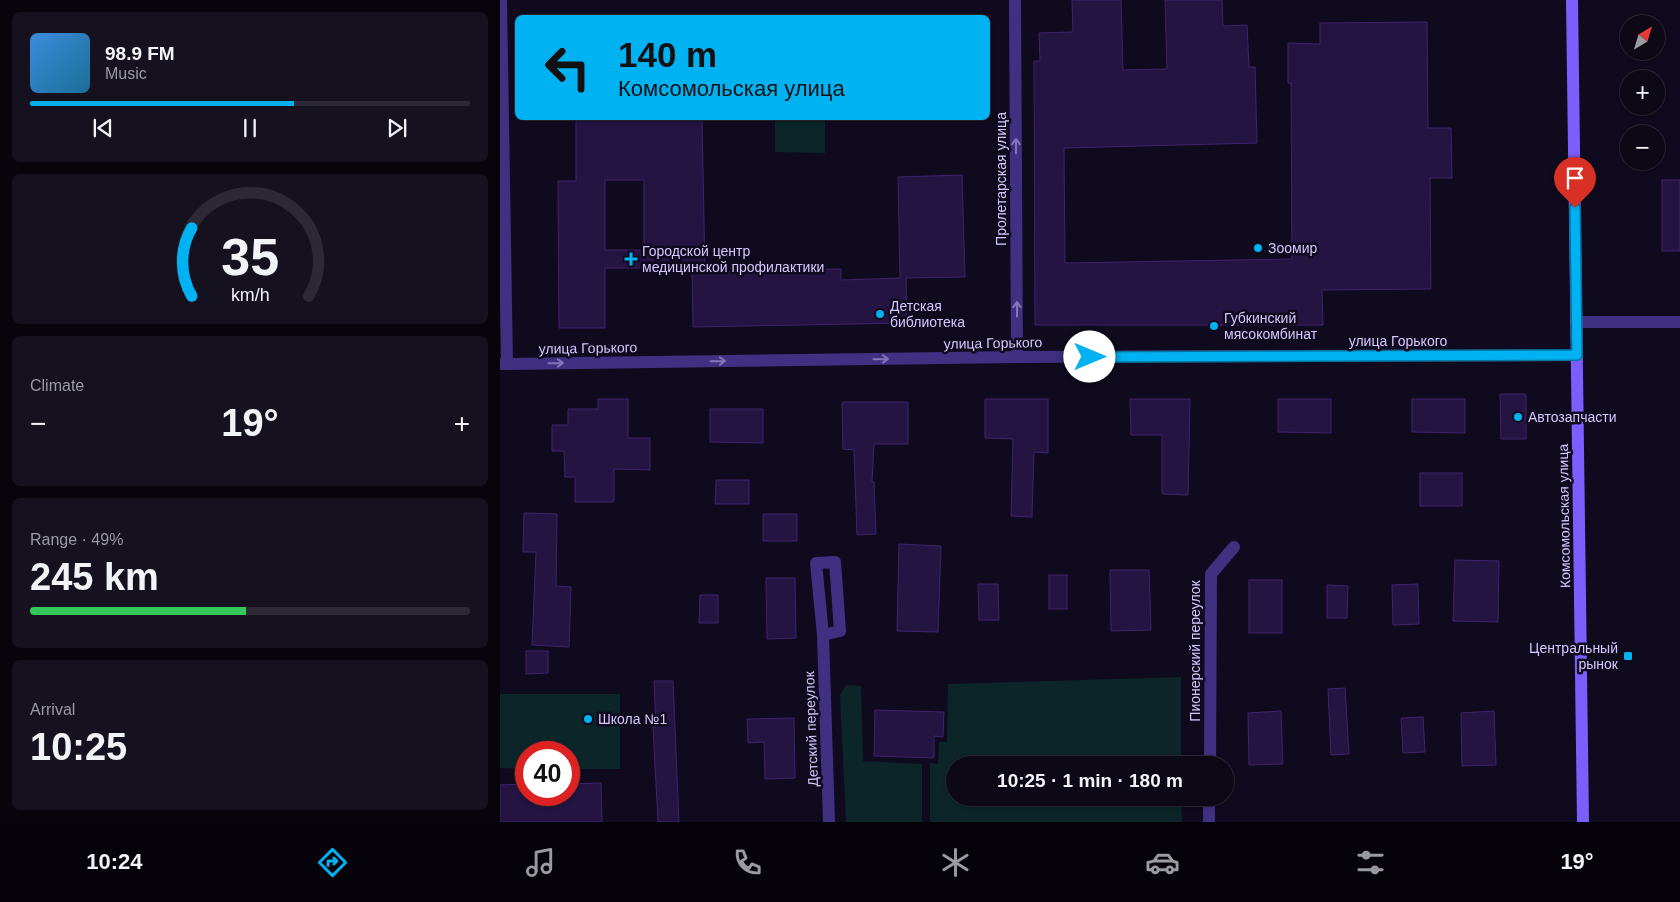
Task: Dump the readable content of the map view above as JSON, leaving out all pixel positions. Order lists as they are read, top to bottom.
{
  "streets": {
    "main road": ["Комсомольская улица"],
    "street": [
      "Пролетарская улица",
      "улица Горького",
      "Пионерский переулок",
      "Детский переулок"
    ]
  },
  "crossings": [
    ["Пролетарская улица", "улица Горького"],
    ["улица Горького", "Комсомольская улица"]
  ],
  "one_way": ["Пролетарская улица", "улица Горького"],
  "places": {
    "other": [
      "Зоомир",
      "Детская библиотека",
      "Губкинский мясокомбинат",
      "Автозапчасти",
      "Школа №1"
    ],
    "health": ["Городской центр медицинской профилактики"],
    "transit": ["Центральный рынок"]
  },
  "north": "top right",
  "page": {
    "map_buttons": ["+", "−"],
    "turn": ["140 m", "Комсомольская улица"],
    "song": ["98.9 FM", "Music"],
    "tile": [
      "Climate",
      ["Range · 49%", "245 km"],
      ["Arrival", "10:25"]
    ],
    "heat": ["−", "19°", "+"],
    "limit": "40",
    "trip": "10:25 · 1 min · 180 m",
    "tabs": ["10:24", "19°"],
    "gauge": ["35", "km/h"]
  }
}
